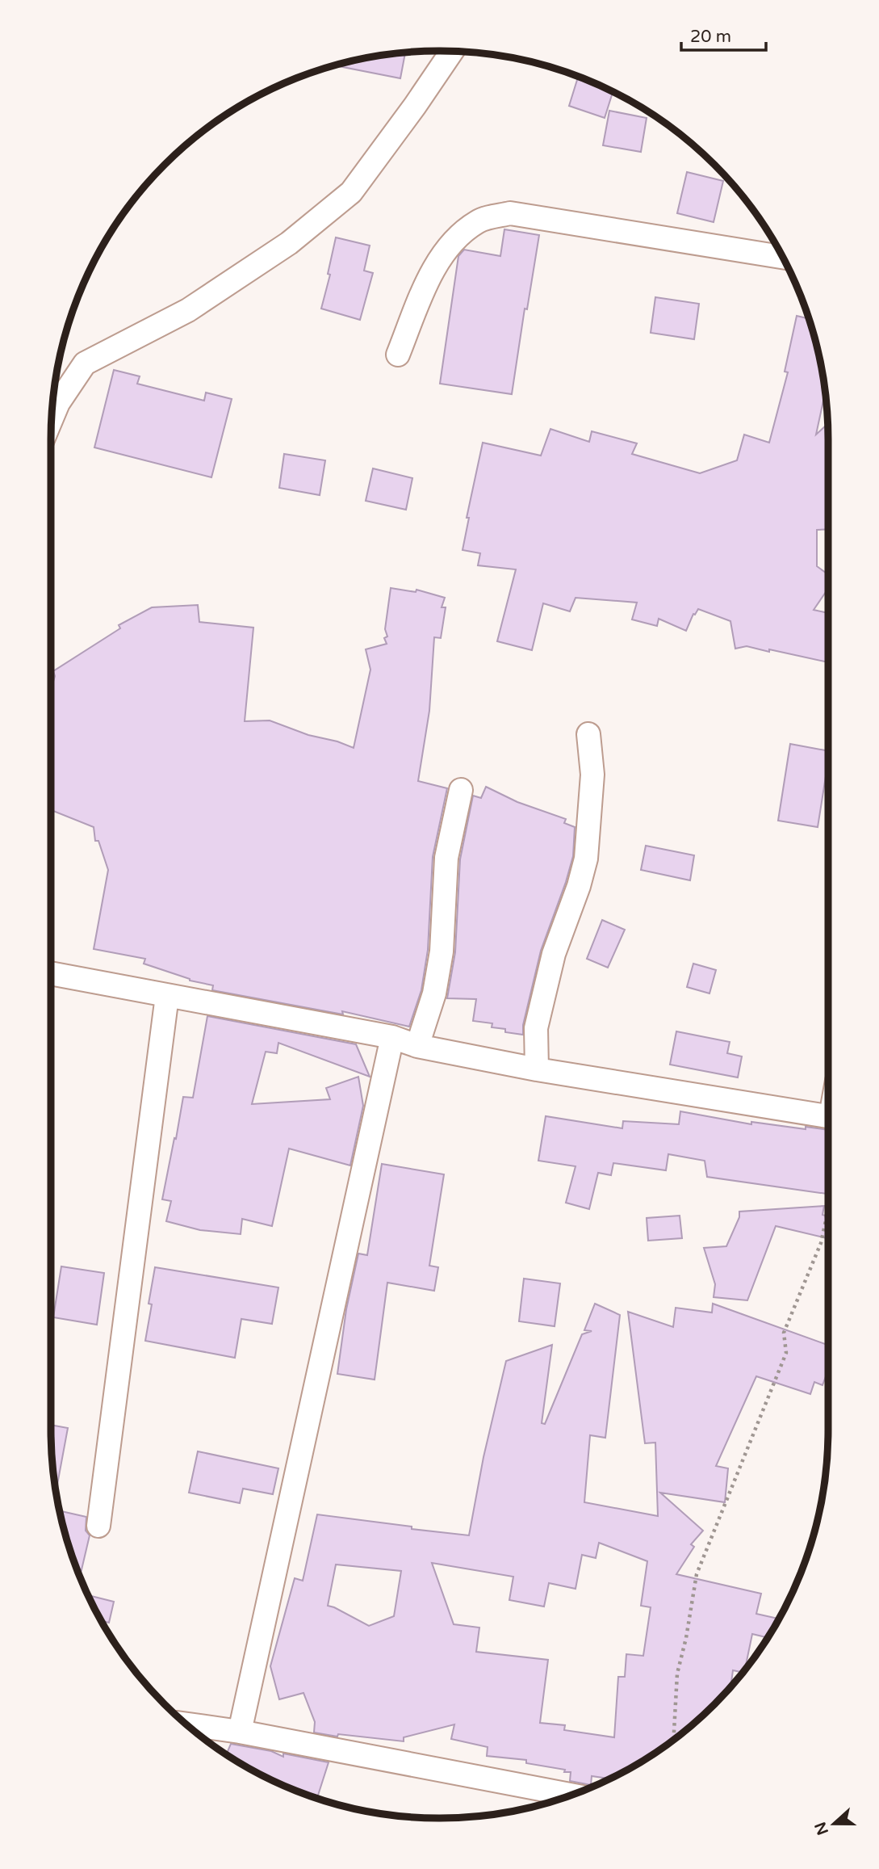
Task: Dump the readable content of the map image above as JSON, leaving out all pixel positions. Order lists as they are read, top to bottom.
{
  "scale_bar": "20 m",
  "north": "left"
}
